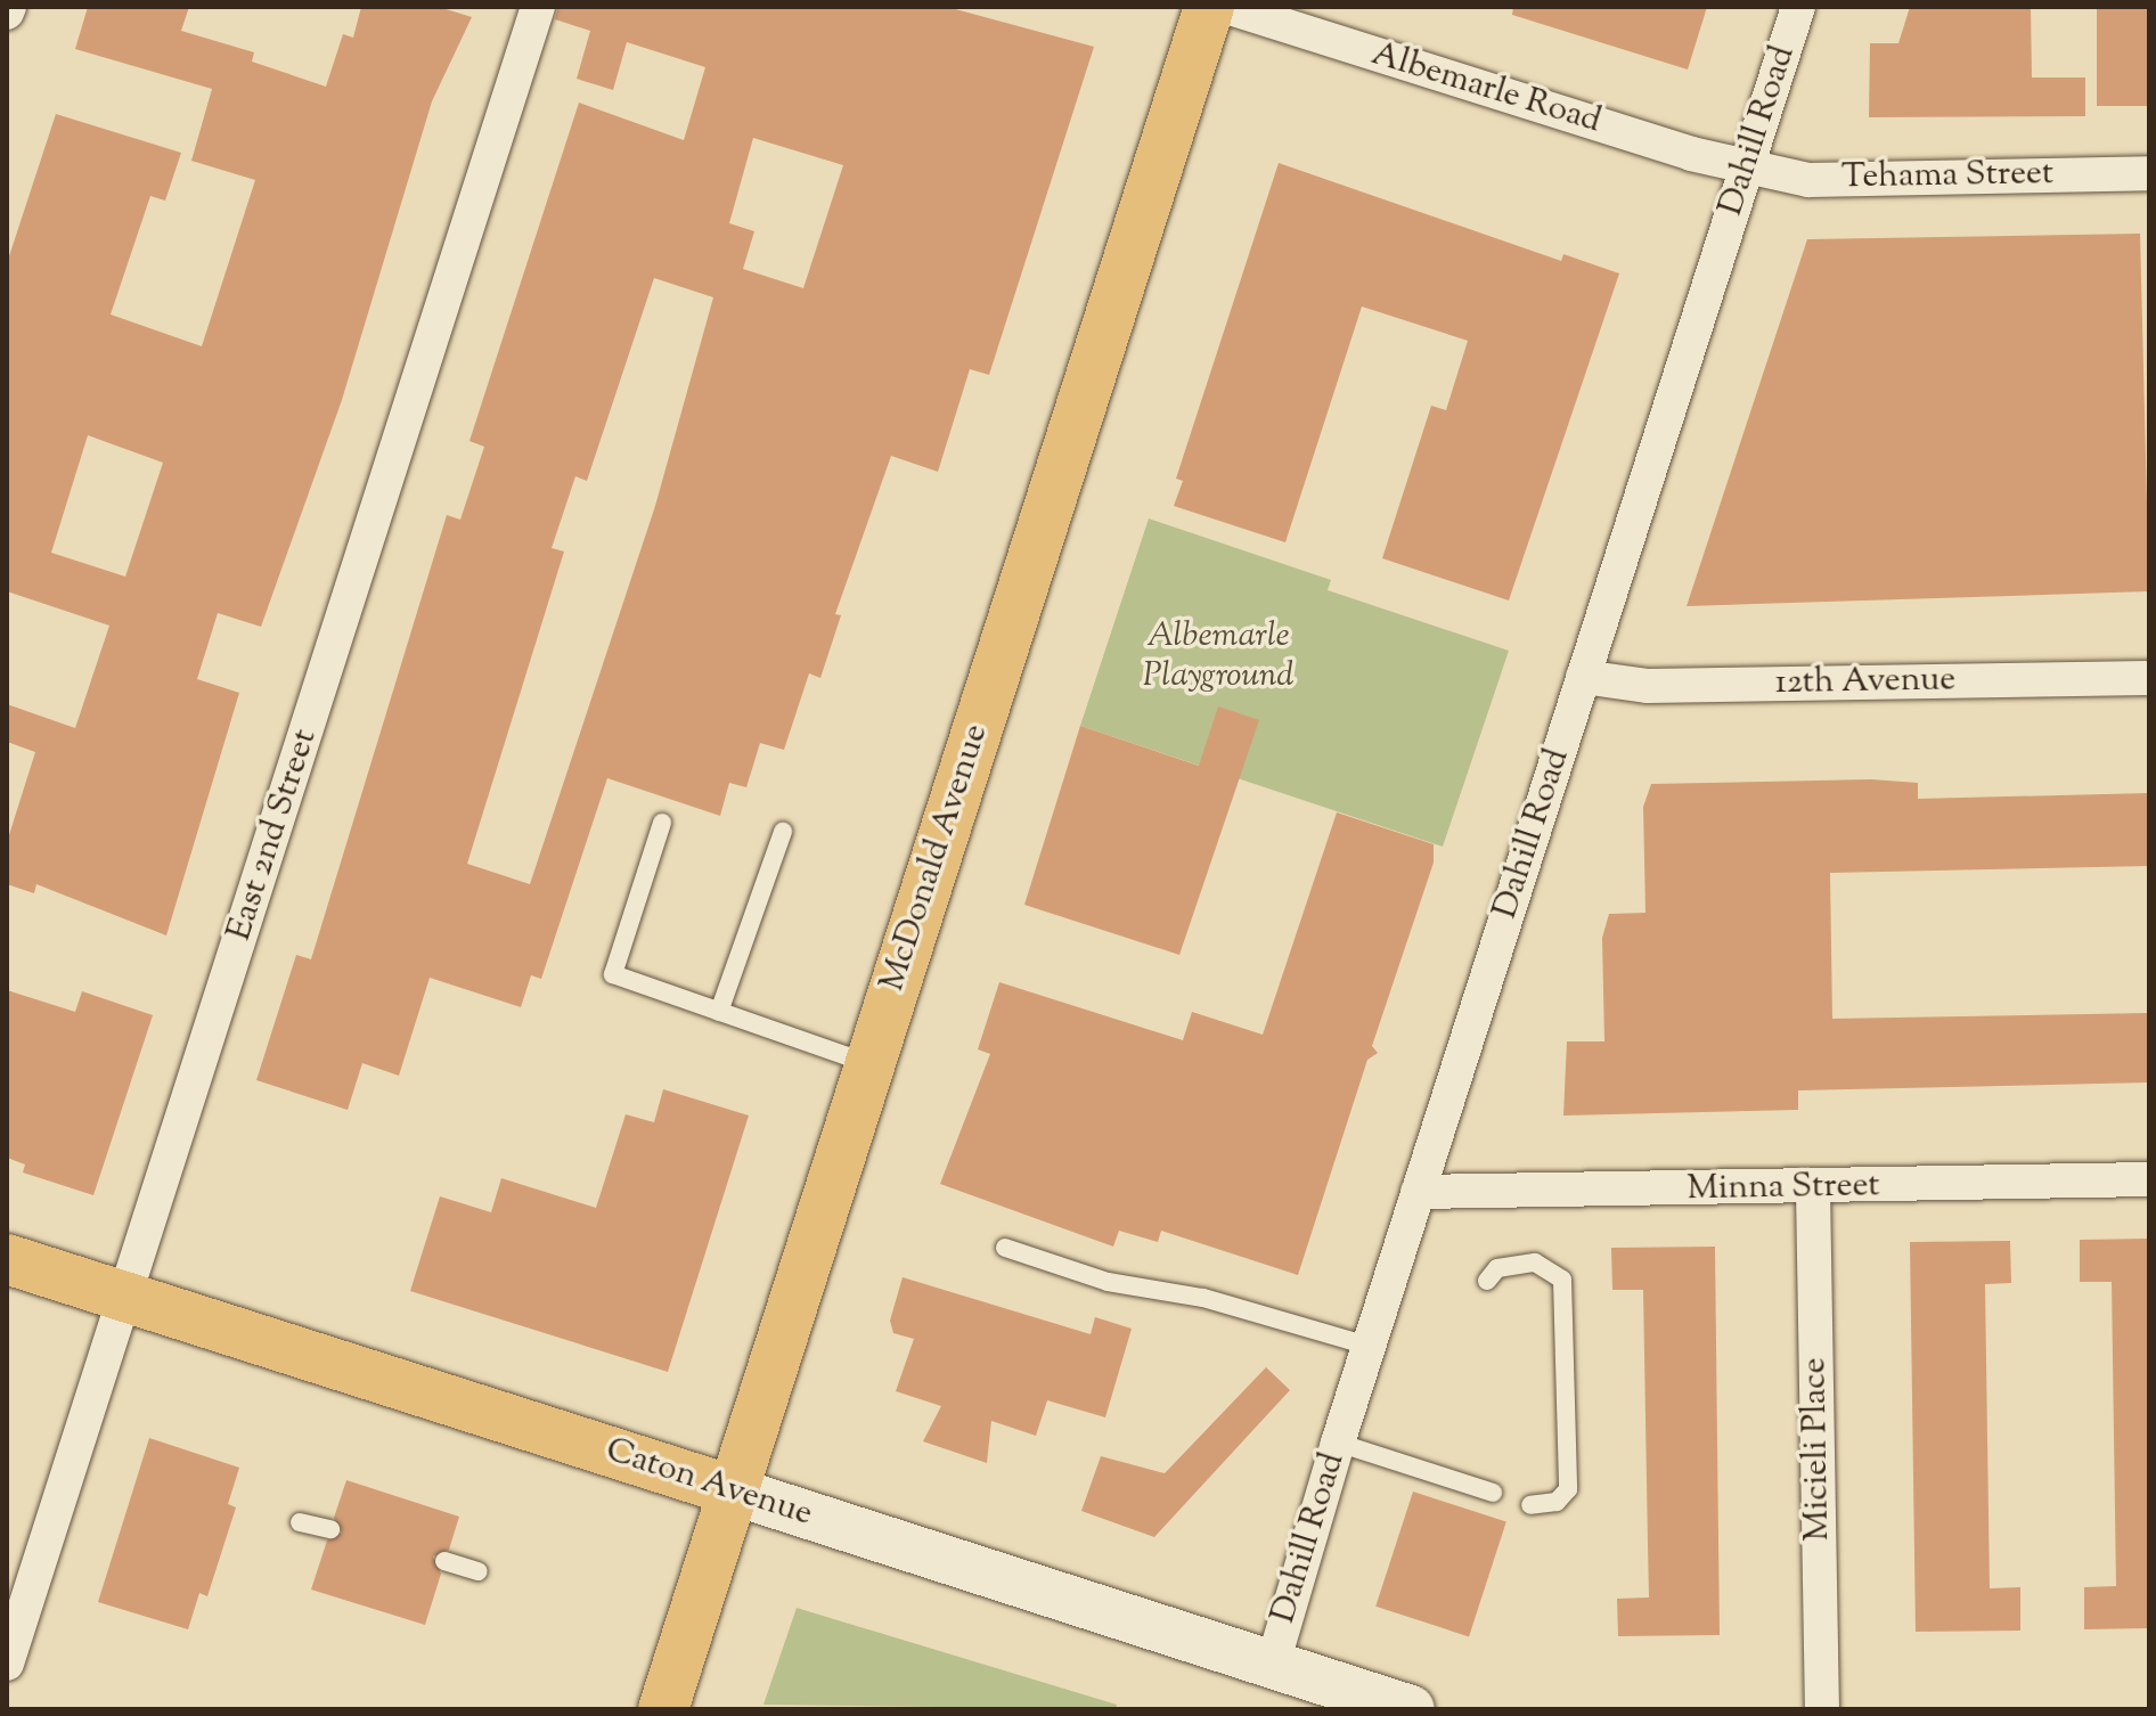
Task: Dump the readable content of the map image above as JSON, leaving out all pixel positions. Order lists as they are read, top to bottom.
{
  "streets": {
    "main road": ["McDonald Avenue", "Caton Avenue"],
    "street": [
      "Albemarle Road",
      "Dahill Road",
      "Tehama Street",
      "12th Avenue",
      "East 2nd Street",
      "Minna Street",
      "Micieli Place"
    ]
  },
  "crossings": [
    ["Albemarle Road", "Dahill Road"],
    ["Albemarle Road", "Tehama Street"],
    ["Dahill Road", "Tehama Street"],
    ["Dahill Road", "12th Avenue"],
    ["Dahill Road", "Minna Street"],
    ["Dahill Road", "Caton Avenue"],
    ["East 2nd Street", "Caton Avenue"],
    ["McDonald Avenue", "Caton Avenue"],
    ["Minna Street", "Micieli Place"]
  ],
  "parks": ["Albemarle Playground"]
}
